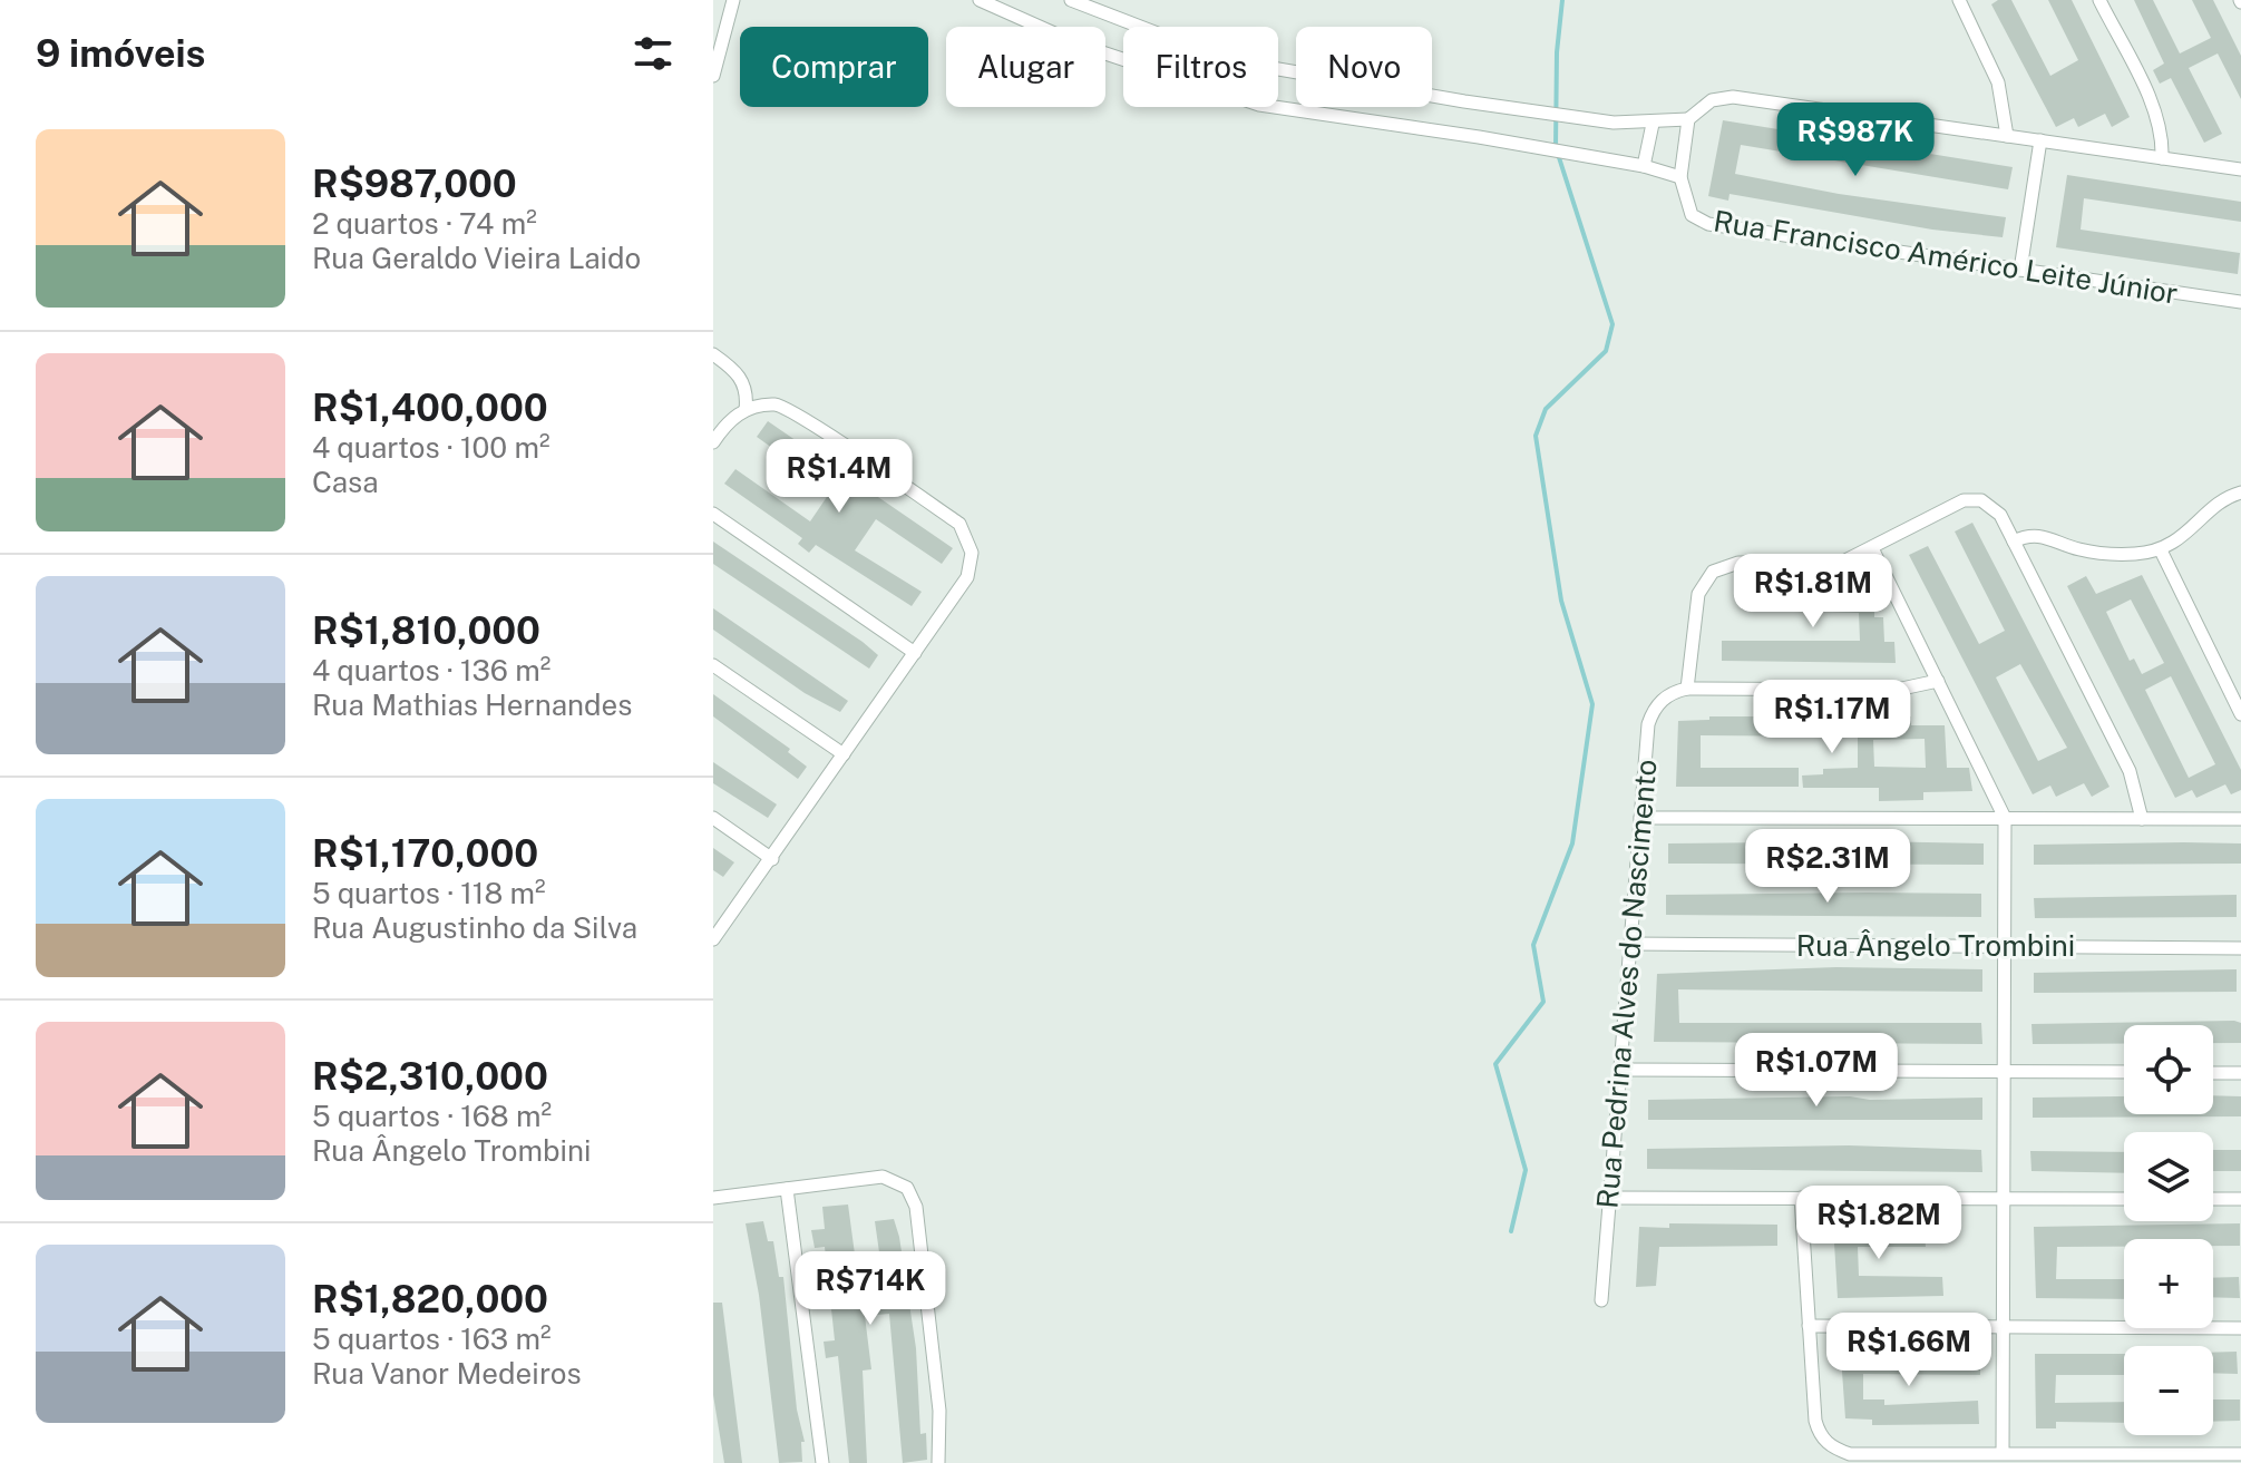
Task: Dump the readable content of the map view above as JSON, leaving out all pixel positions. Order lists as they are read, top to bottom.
{
  "streets": {
    "street": ["Rua Francisco Américo Leite Júnior", "Rua Ângelo Trombini", "Rua Pedrina Alves do Nascimento"]
  },
  "crossings": [
    ["Rua Ângelo Trombini", "Rua Pedrina Alves do Nascimento"]
  ],
  "page": {
    "heading": "9 imóveis",
    "chip": [
      "Comprar",
      "Alugar",
      "Filtros",
      "Novo"
    ],
    "price": [
      "R$987K",
      "R$1.4M",
      "R$1.81M",
      "R$1.17M",
      "R$2.31M",
      "R$1.07M",
      "R$1.82M",
      "R$714K",
      "R$1.66M"
    ],
    "list": [
      {
        "name": "R$987,000",
        "note": "2 quartos · 74 m² · Rua Geraldo Vieira Laido"
      },
      {
        "name": "R$1,400,000",
        "note": "4 quartos · 100 m² · Casa"
      },
      {
        "name": "R$1,810,000",
        "note": "4 quartos · 136 m² · Rua Mathias Hernandes"
      },
      {
        "name": "R$1,170,000",
        "note": "5 quartos · 118 m² · Rua Augustinho da Silva"
      },
      {
        "name": "R$2,310,000",
        "note": "5 quartos · 168 m² · Rua Ângelo Trombini"
      },
      {
        "name": "R$1,820,000",
        "note": "5 quartos · 163 m² · Rua Vanor Medeiros"
      }
    ],
    "map_buttons": ["+", "−"]
  }
}
